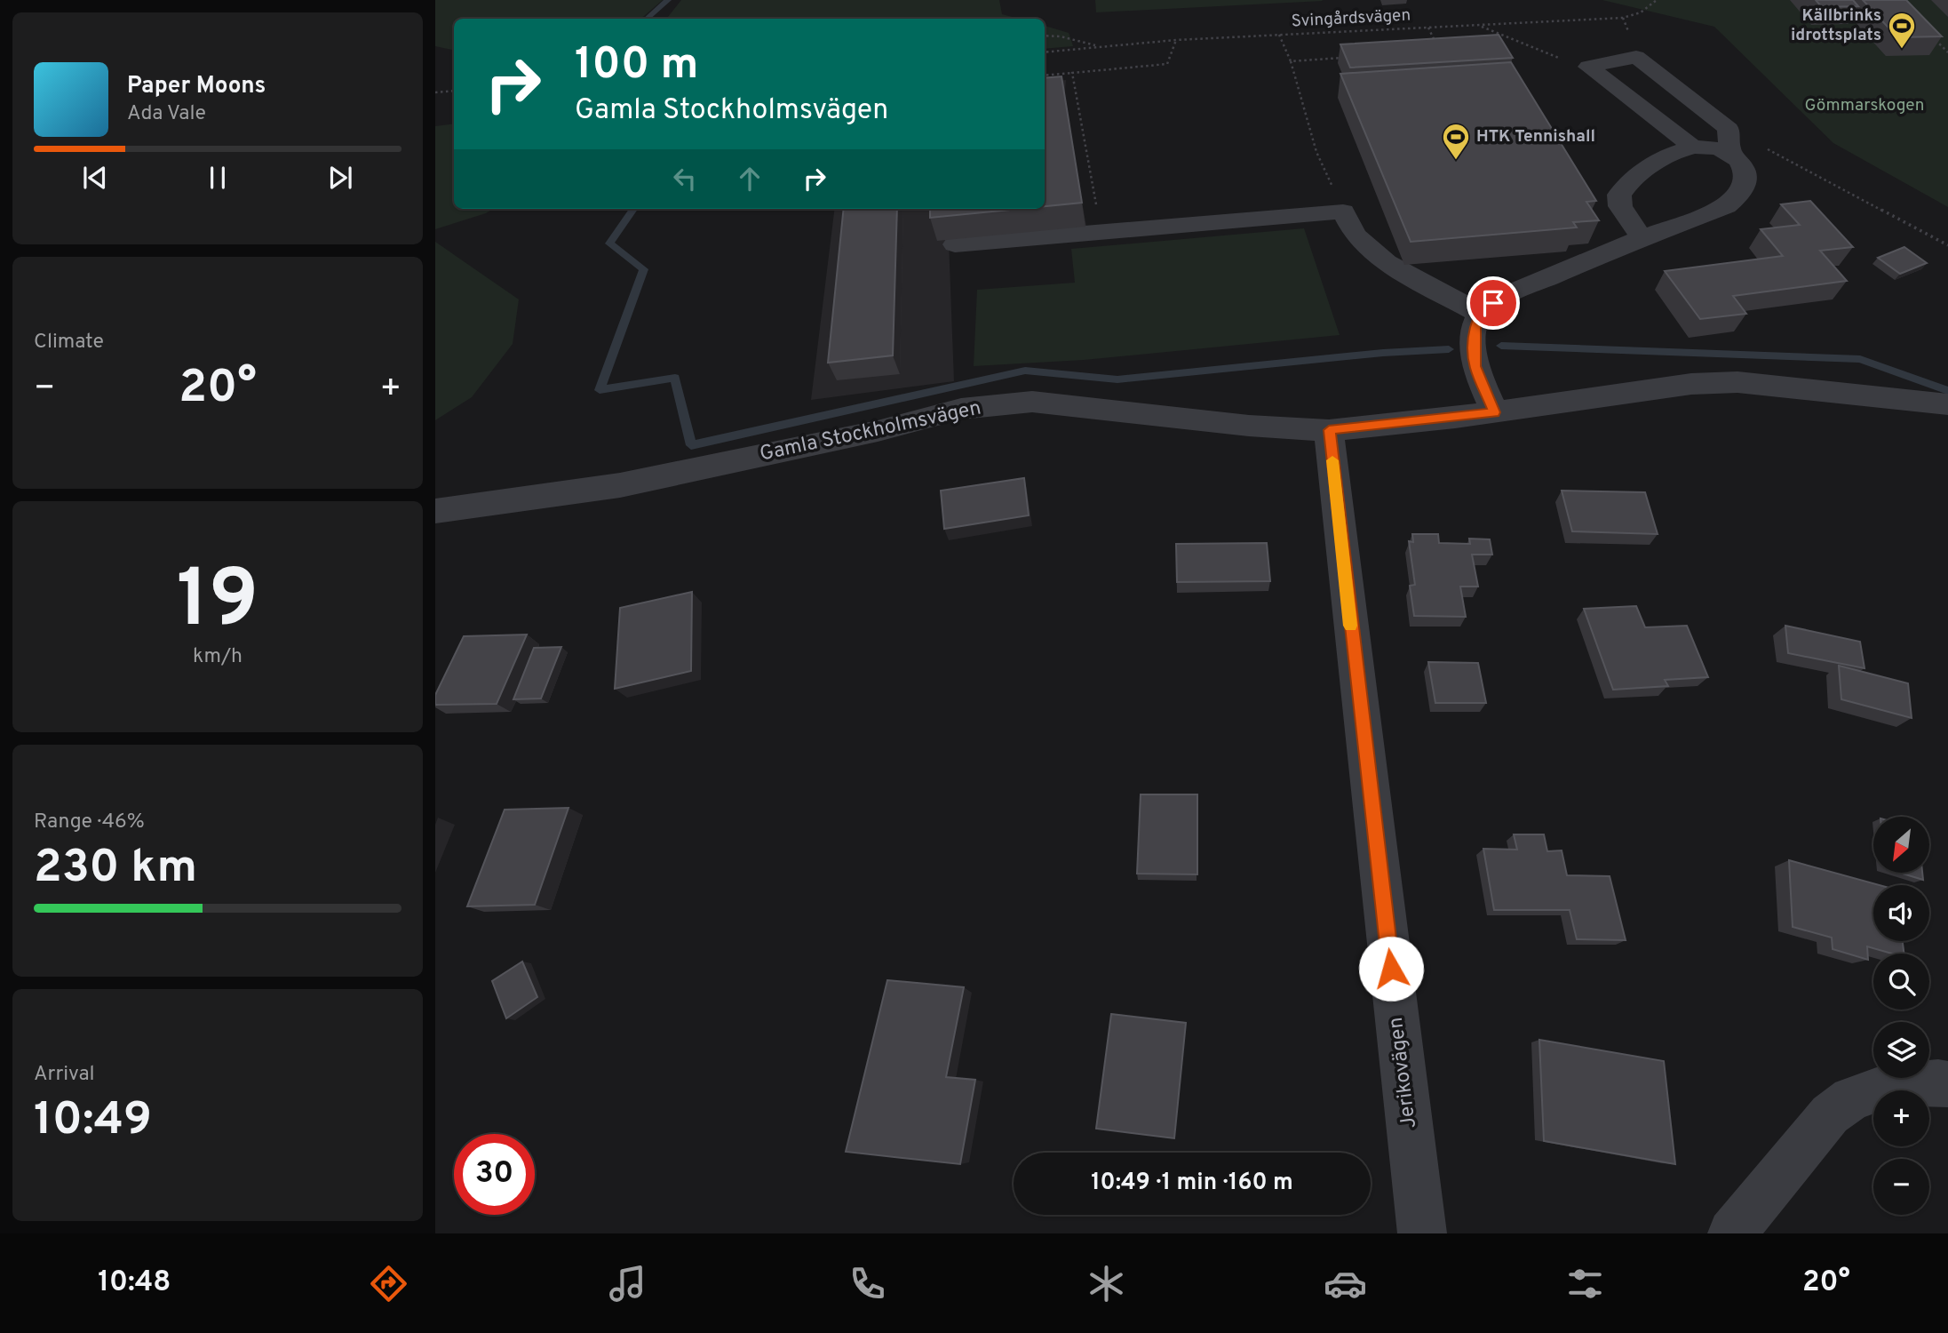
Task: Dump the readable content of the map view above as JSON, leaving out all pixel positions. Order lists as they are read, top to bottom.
{
  "streets": {
    "street": ["Gamla Stockholmsvägen", "Jerikovägen"],
    "path": ["Svingårdsvägen"]
  },
  "crossings": [
    ["Gamla Stockholmsvägen", "Jerikovägen"]
  ],
  "parks": ["Gömmarskogen"],
  "places": {
    "sports": ["Källbrinks idrottsplats", "HTK Tennishall"]
  },
  "north": "bottom left",
  "page": {
    "turn": ["100 m", "Gamla Stockholmsvägen"],
    "song": ["Paper Moons", "Ada Vale"],
    "tile": [
      "Climate",
      ["19", "km/h"],
      ["Range · 46%", "230 km"],
      ["Arrival", "10:49"]
    ],
    "heat": ["−", "20°", "+"],
    "map_buttons": ["+", "−"],
    "limit": "30",
    "trip": "10:49 · 1 min · 160 m",
    "tabs": ["10:48", "20°"]
  }
}
